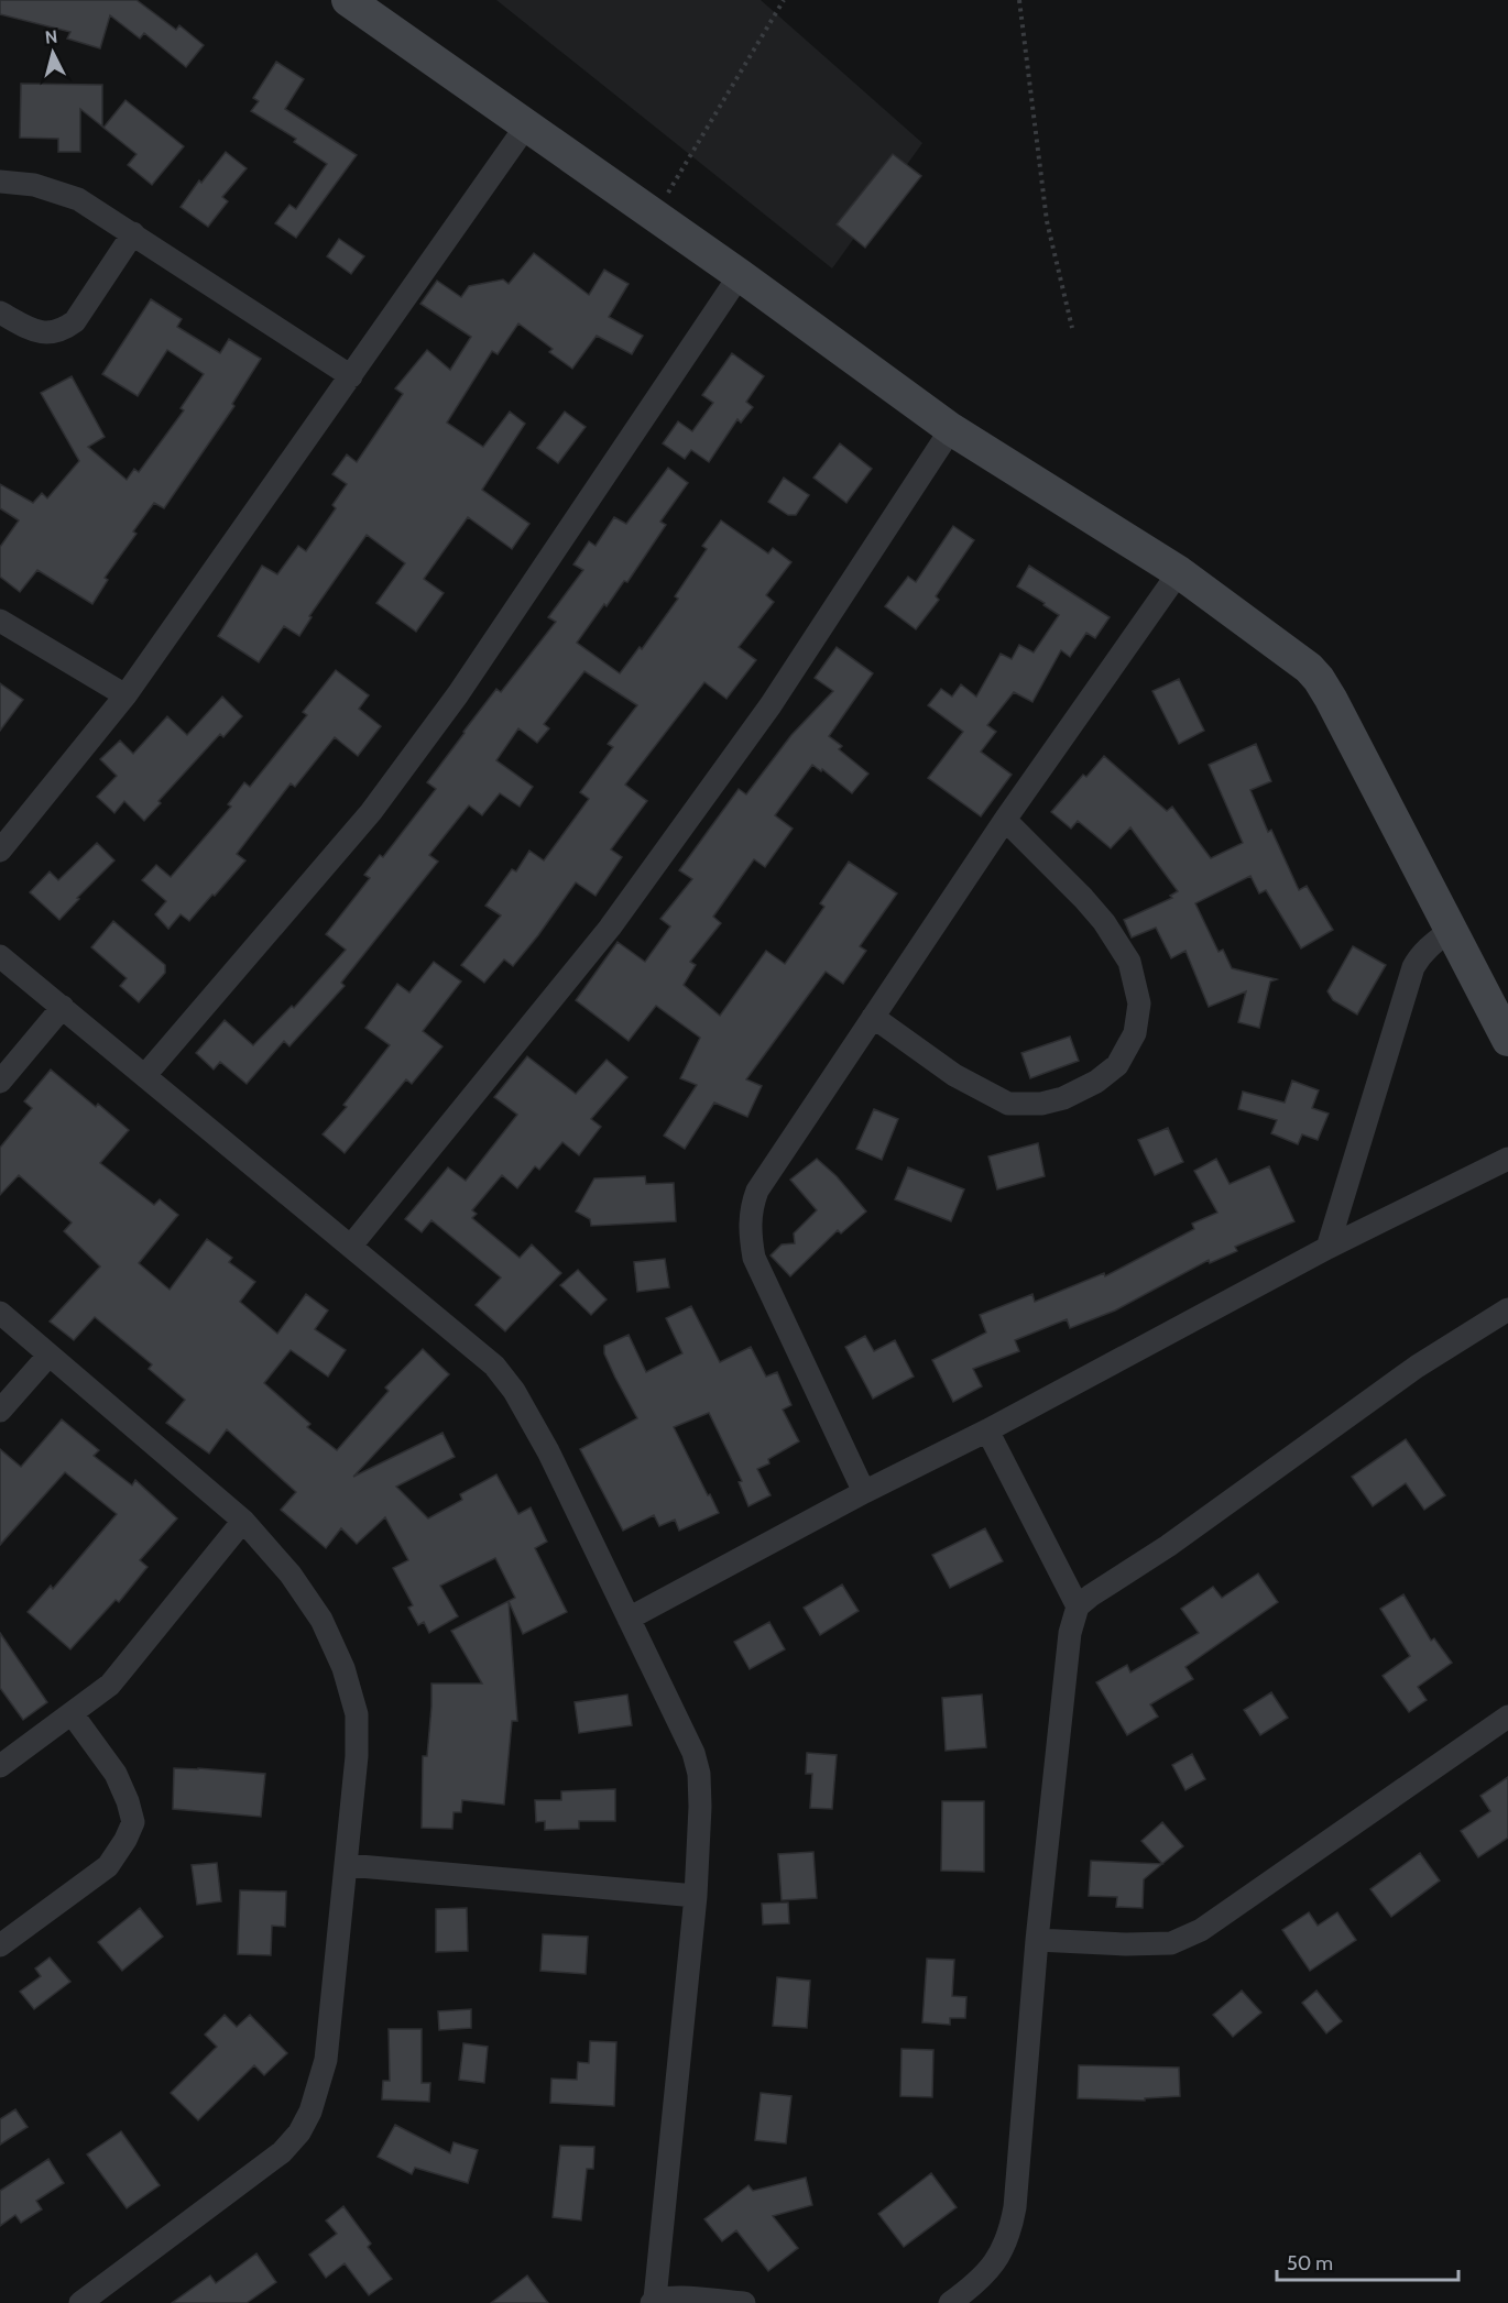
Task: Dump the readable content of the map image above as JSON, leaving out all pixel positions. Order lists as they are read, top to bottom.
{
  "scale_bar": "50 m",
  "north": "top"
}
